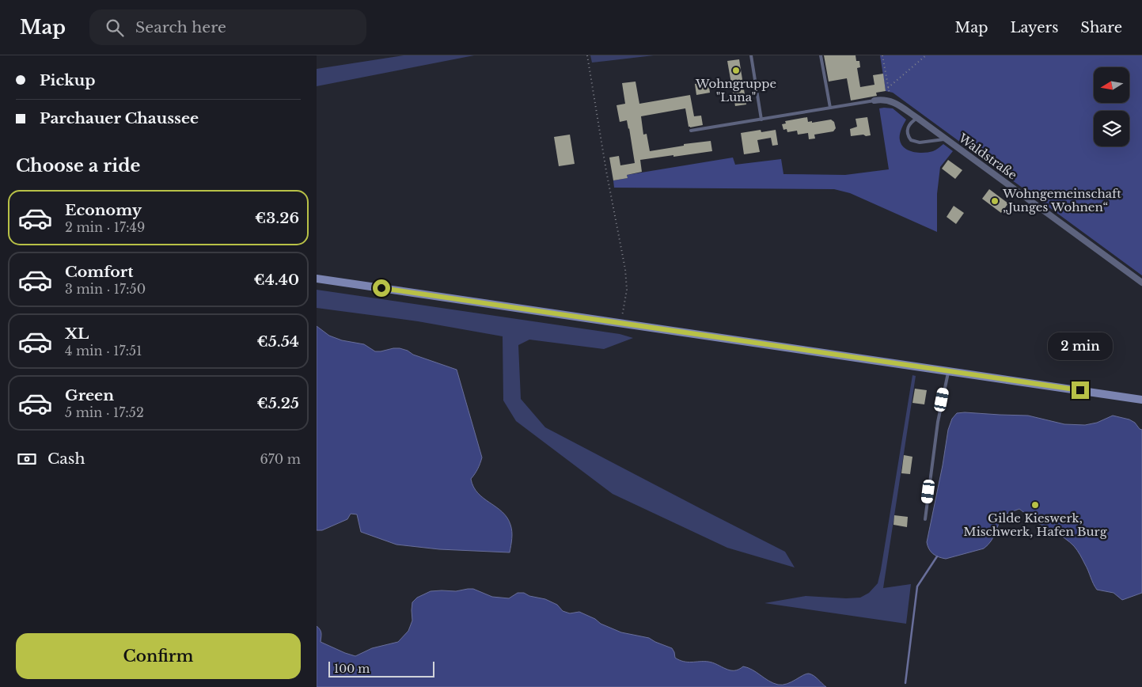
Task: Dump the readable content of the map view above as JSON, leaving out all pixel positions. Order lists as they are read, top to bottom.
{
  "streets": {
    "street": ["Waldstraße"]
  },
  "places": ["Wohngruppe \"Luna\"", "Wohngemeinschaft „Junges Wohnen“", "Gilde Kieswerk, Mischwerk, Hafen Burg"],
  "scale_bar": "100 m",
  "north": "left",
  "page": {
    "header": "Map",
    "search": "Search here",
    "nav": ["Map", "Layers", "Share"],
    "banner": ["Pickup", "Parchauer Chaussee"],
    "heading": "Choose a ride",
    "list": [
      {
        "name": "Economy",
        "note": "2 min · 17:49",
        "value": "€3.26"
      },
      {
        "name": "Comfort",
        "note": "3 min · 17:50",
        "value": "€4.40"
      },
      {
        "name": "XL",
        "note": "4 min · 17:51",
        "value": "€5.54"
      },
      {
        "name": "Green",
        "note": "5 min · 17:52",
        "value": "€5.25"
      }
    ],
    "bubble": "2 min",
    "pay": ["Cash", "670 m"],
    "buttons": "Confirm",
    "scale": "100 m"
  }
}
